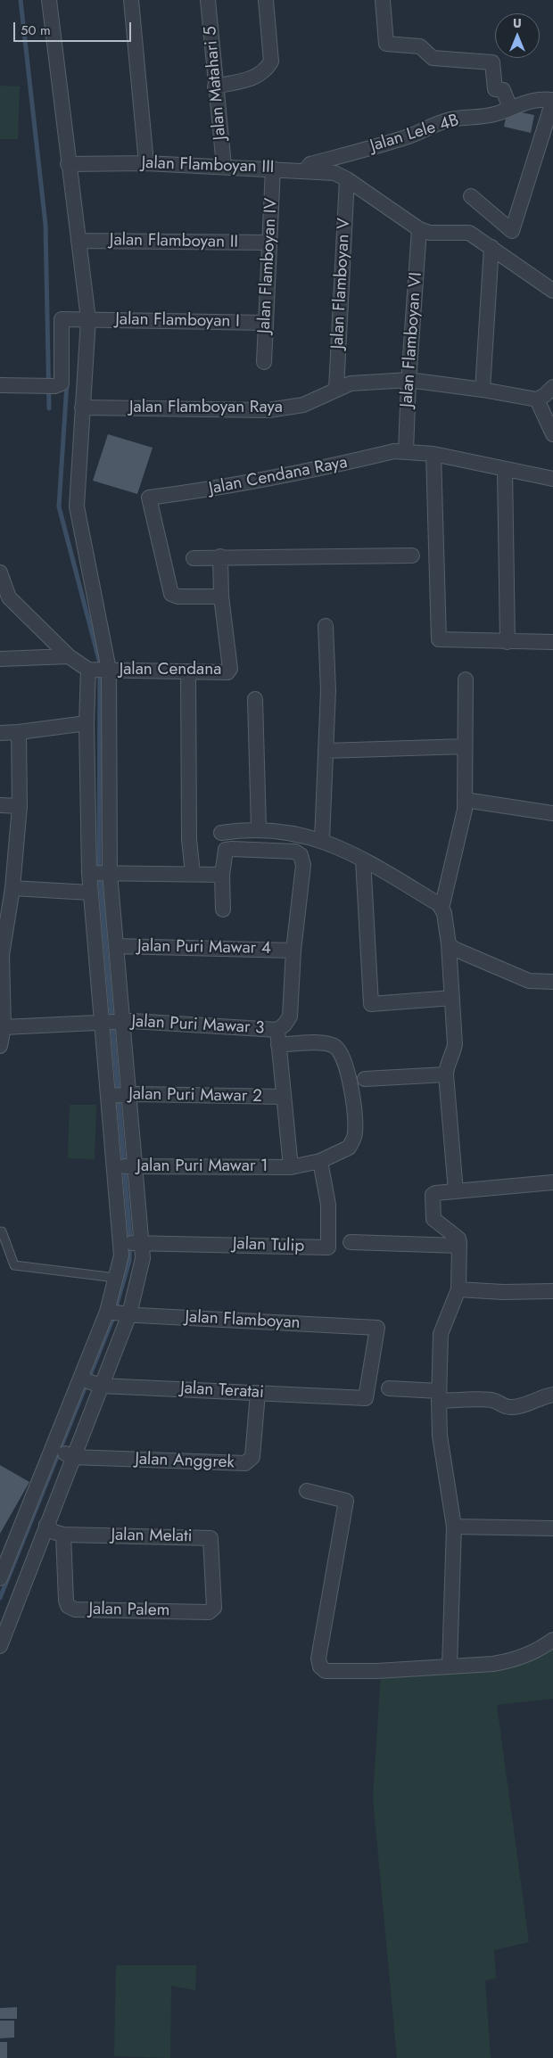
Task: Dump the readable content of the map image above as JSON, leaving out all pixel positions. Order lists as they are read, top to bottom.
{
  "streets": {
    "street": [
      "Jalan Matahari 5",
      "Jalan Lele 4B",
      "Jalan Flamboyan III",
      "Jalan Flamboyan II",
      "Jalan Flamboyan IV",
      "Jalan Flamboyan V",
      "Jalan Flamboyan I",
      "Jalan Flamboyan VI",
      "Jalan Flamboyan Raya",
      "Jalan Cendana Raya",
      "Jalan Cendana",
      "Jalan Puri Mawar 4",
      "Jalan Puri Mawar 3",
      "Jalan Puri Mawar 2",
      "Jalan Puri Mawar 1",
      "Jalan Tulip",
      "Jalan Flamboyan",
      "Jalan Teratai",
      "Jalan Anggrek",
      "Jalan Melati",
      "Jalan Palem"
    ]
  },
  "crossings": [
    ["Jalan Matahari 5", "Jalan Flamboyan III"],
    ["Jalan Lele 4B", "Jalan Flamboyan III"],
    ["Jalan Flamboyan III", "Jalan Flamboyan IV"],
    ["Jalan Flamboyan III", "Jalan Flamboyan V"],
    ["Jalan Flamboyan III", "Jalan Flamboyan VI"],
    ["Jalan Flamboyan II", "Jalan Flamboyan IV"],
    ["Jalan Flamboyan IV", "Jalan Flamboyan I"],
    ["Jalan Flamboyan V", "Jalan Flamboyan Raya"],
    ["Jalan Flamboyan VI", "Jalan Flamboyan Raya"],
    ["Jalan Flamboyan VI", "Jalan Cendana Raya"],
    ["Jalan Cendana Raya", "Jalan Cendana"],
    ["Jalan Puri Mawar 1", "Jalan Tulip"],
    ["Jalan Flamboyan", "Jalan Teratai"],
    ["Jalan Teratai", "Jalan Anggrek"],
    ["Jalan Melati", "Jalan Palem"]
  ],
  "scale_bar": "50 m",
  "north": "top"
}
